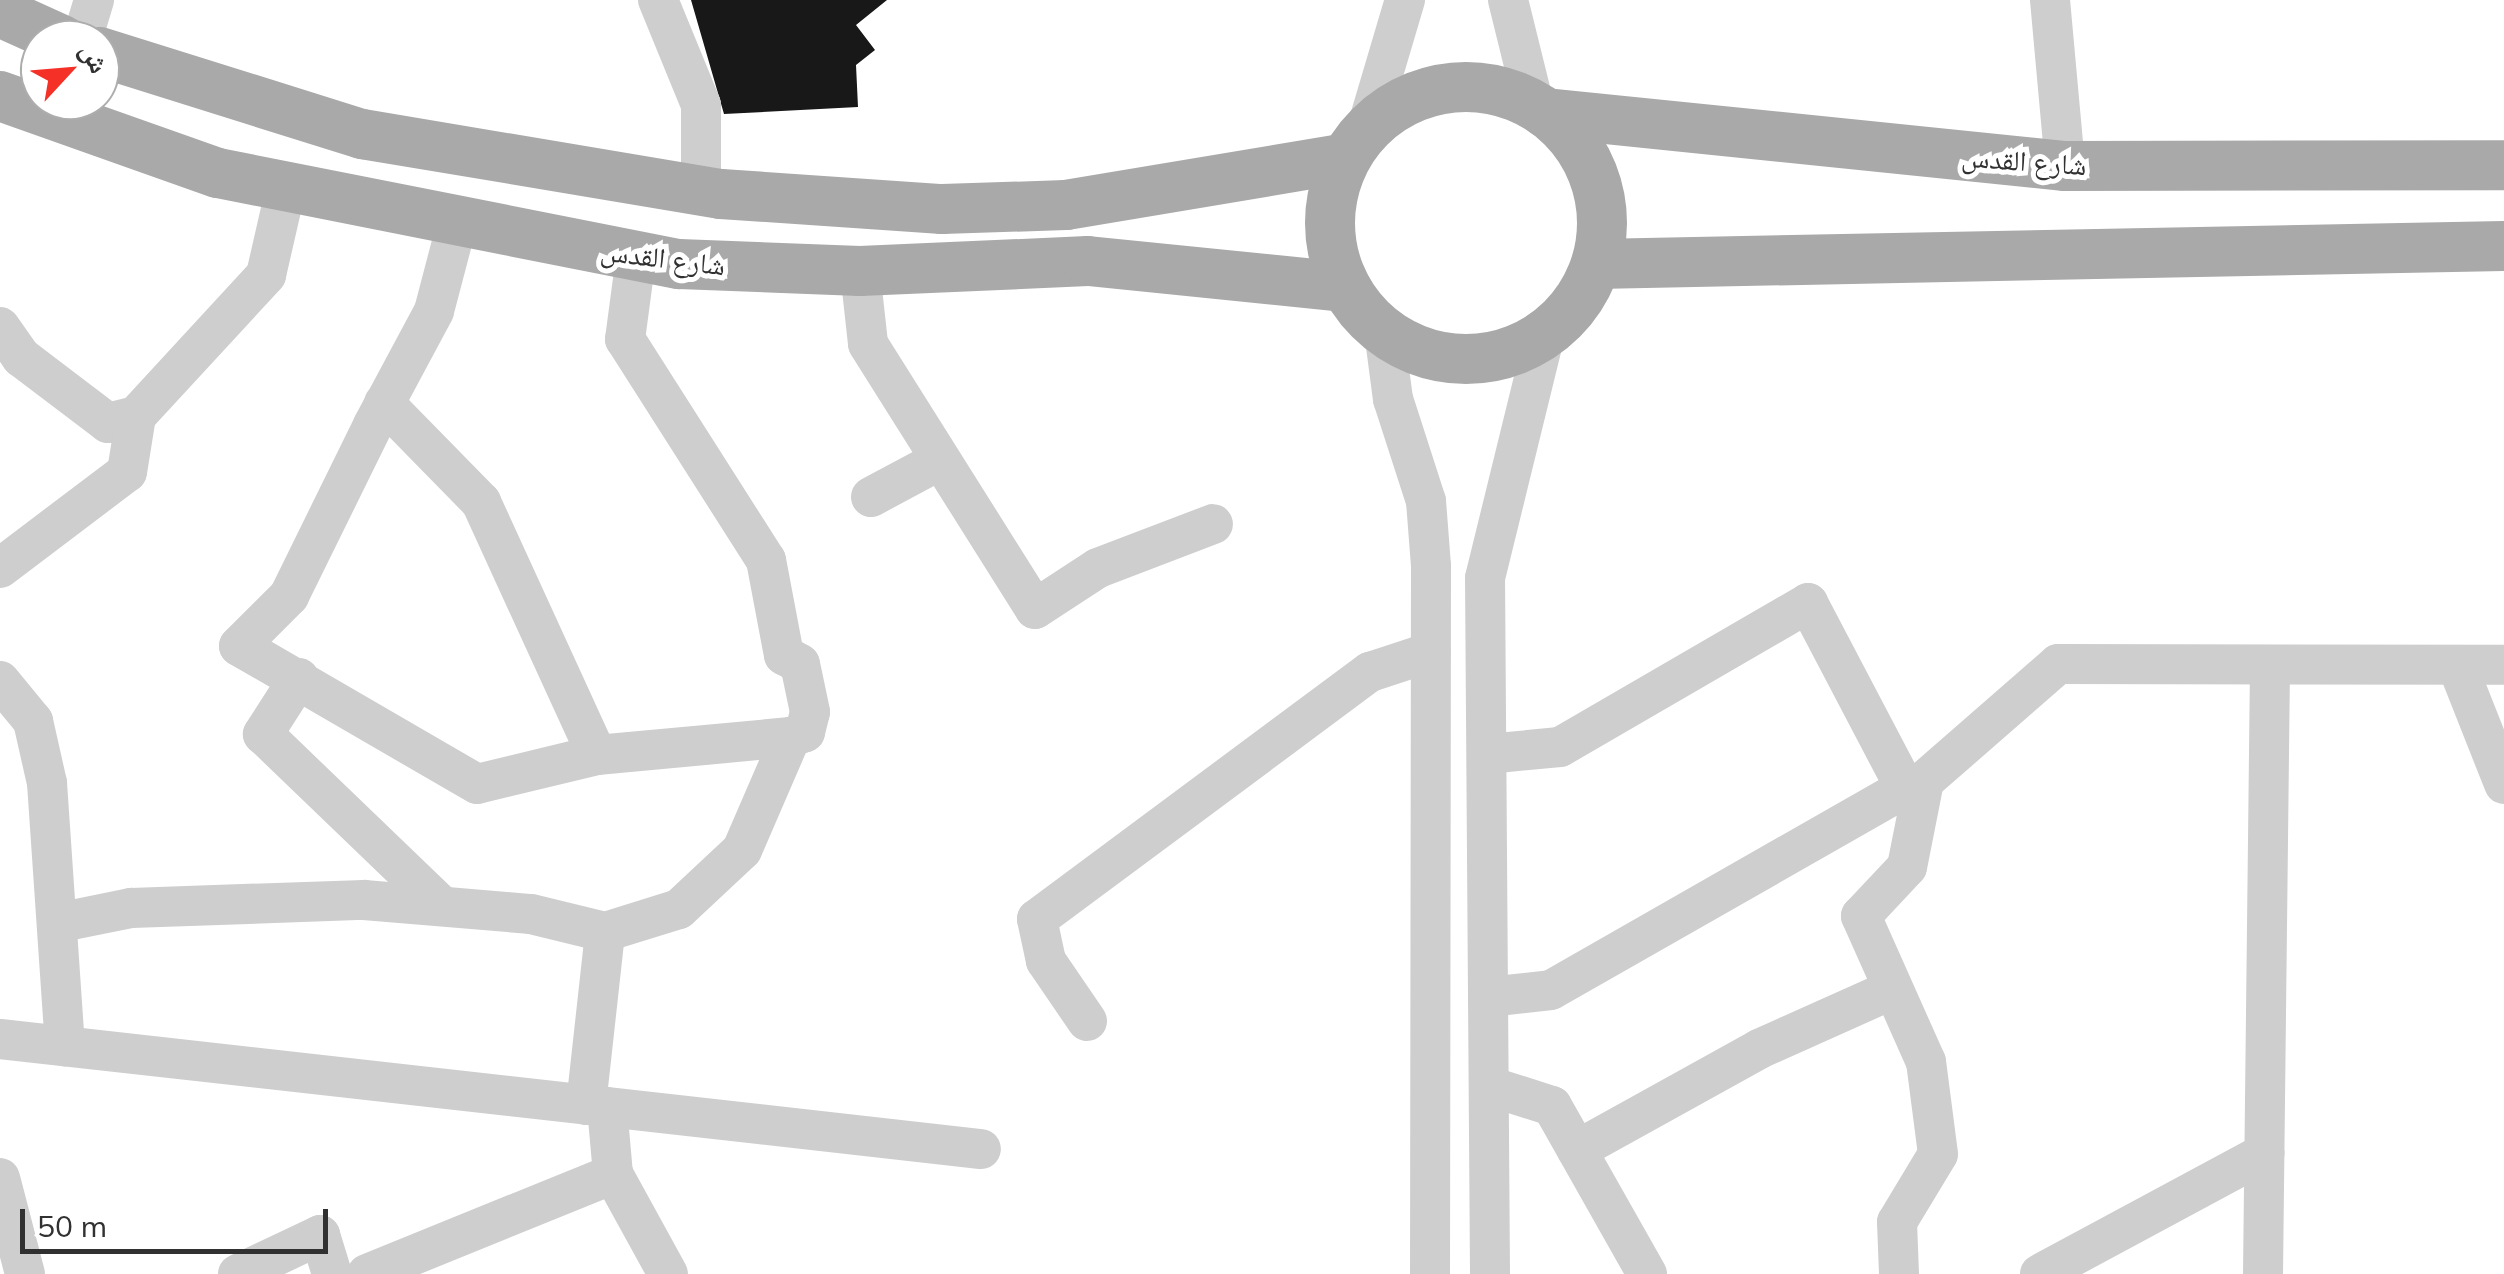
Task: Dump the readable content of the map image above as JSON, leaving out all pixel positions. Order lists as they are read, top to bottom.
{
  "streets": {
    "main road": ["شارع القدس"]
  },
  "scale_bar": "50 m",
  "north": "top right"
}
